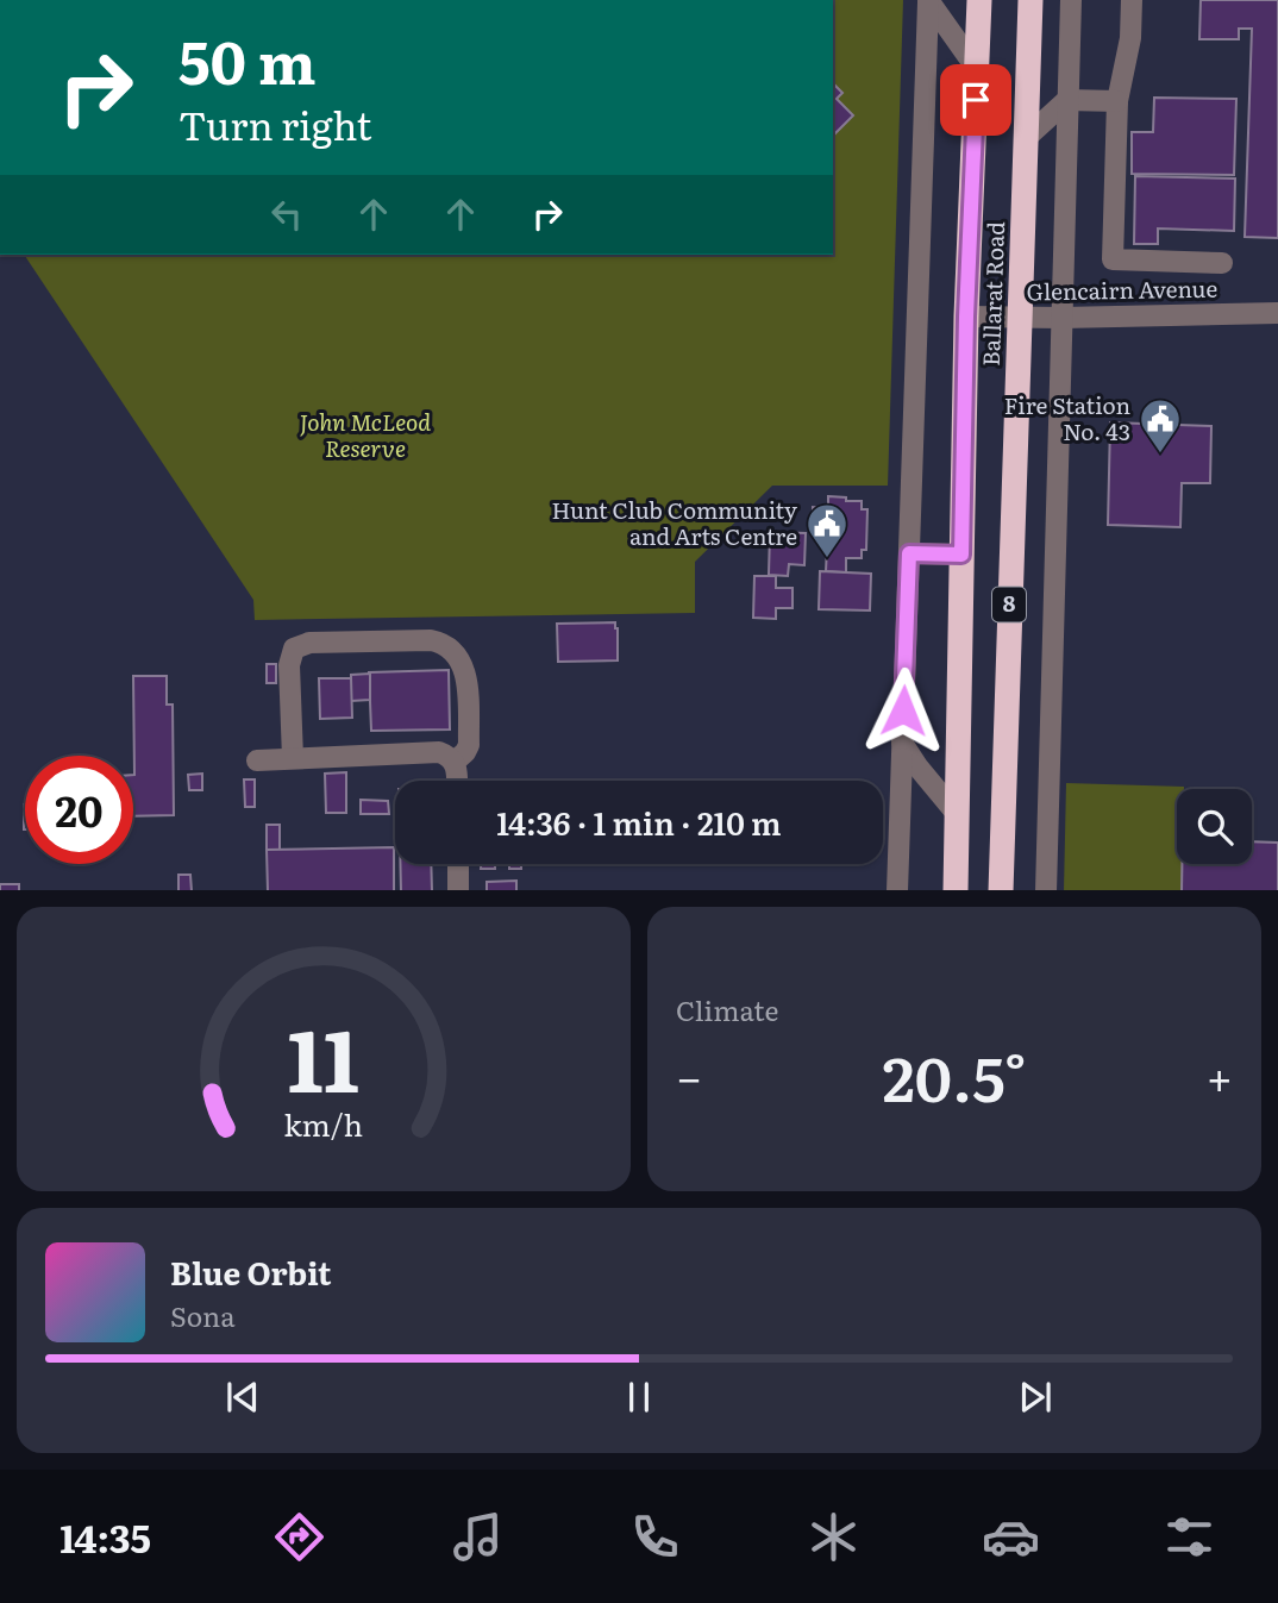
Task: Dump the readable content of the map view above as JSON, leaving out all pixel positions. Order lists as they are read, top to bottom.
{
  "streets": {
    "highway": ["Ballarat Road", "8"],
    "street": ["Glencairn Avenue"]
  },
  "crossings": [
    ["Glencairn Avenue", "Ballarat Road"]
  ],
  "parks": ["John McLeod Reserve"],
  "places": {
    "public building": ["Fire Station No. 43", "Hunt Club Community and Arts Centre"]
  },
  "page": {
    "turn": ["50 m", "Turn right"],
    "limit": "20",
    "trip": "14:36 · 1 min · 210 m",
    "tile": "Climate",
    "heat": ["−", "20.5°", "+"],
    "song": ["Blue Orbit", "Sona"],
    "tabs": "14:35",
    "gauge": ["11", "km/h"]
  }
}
